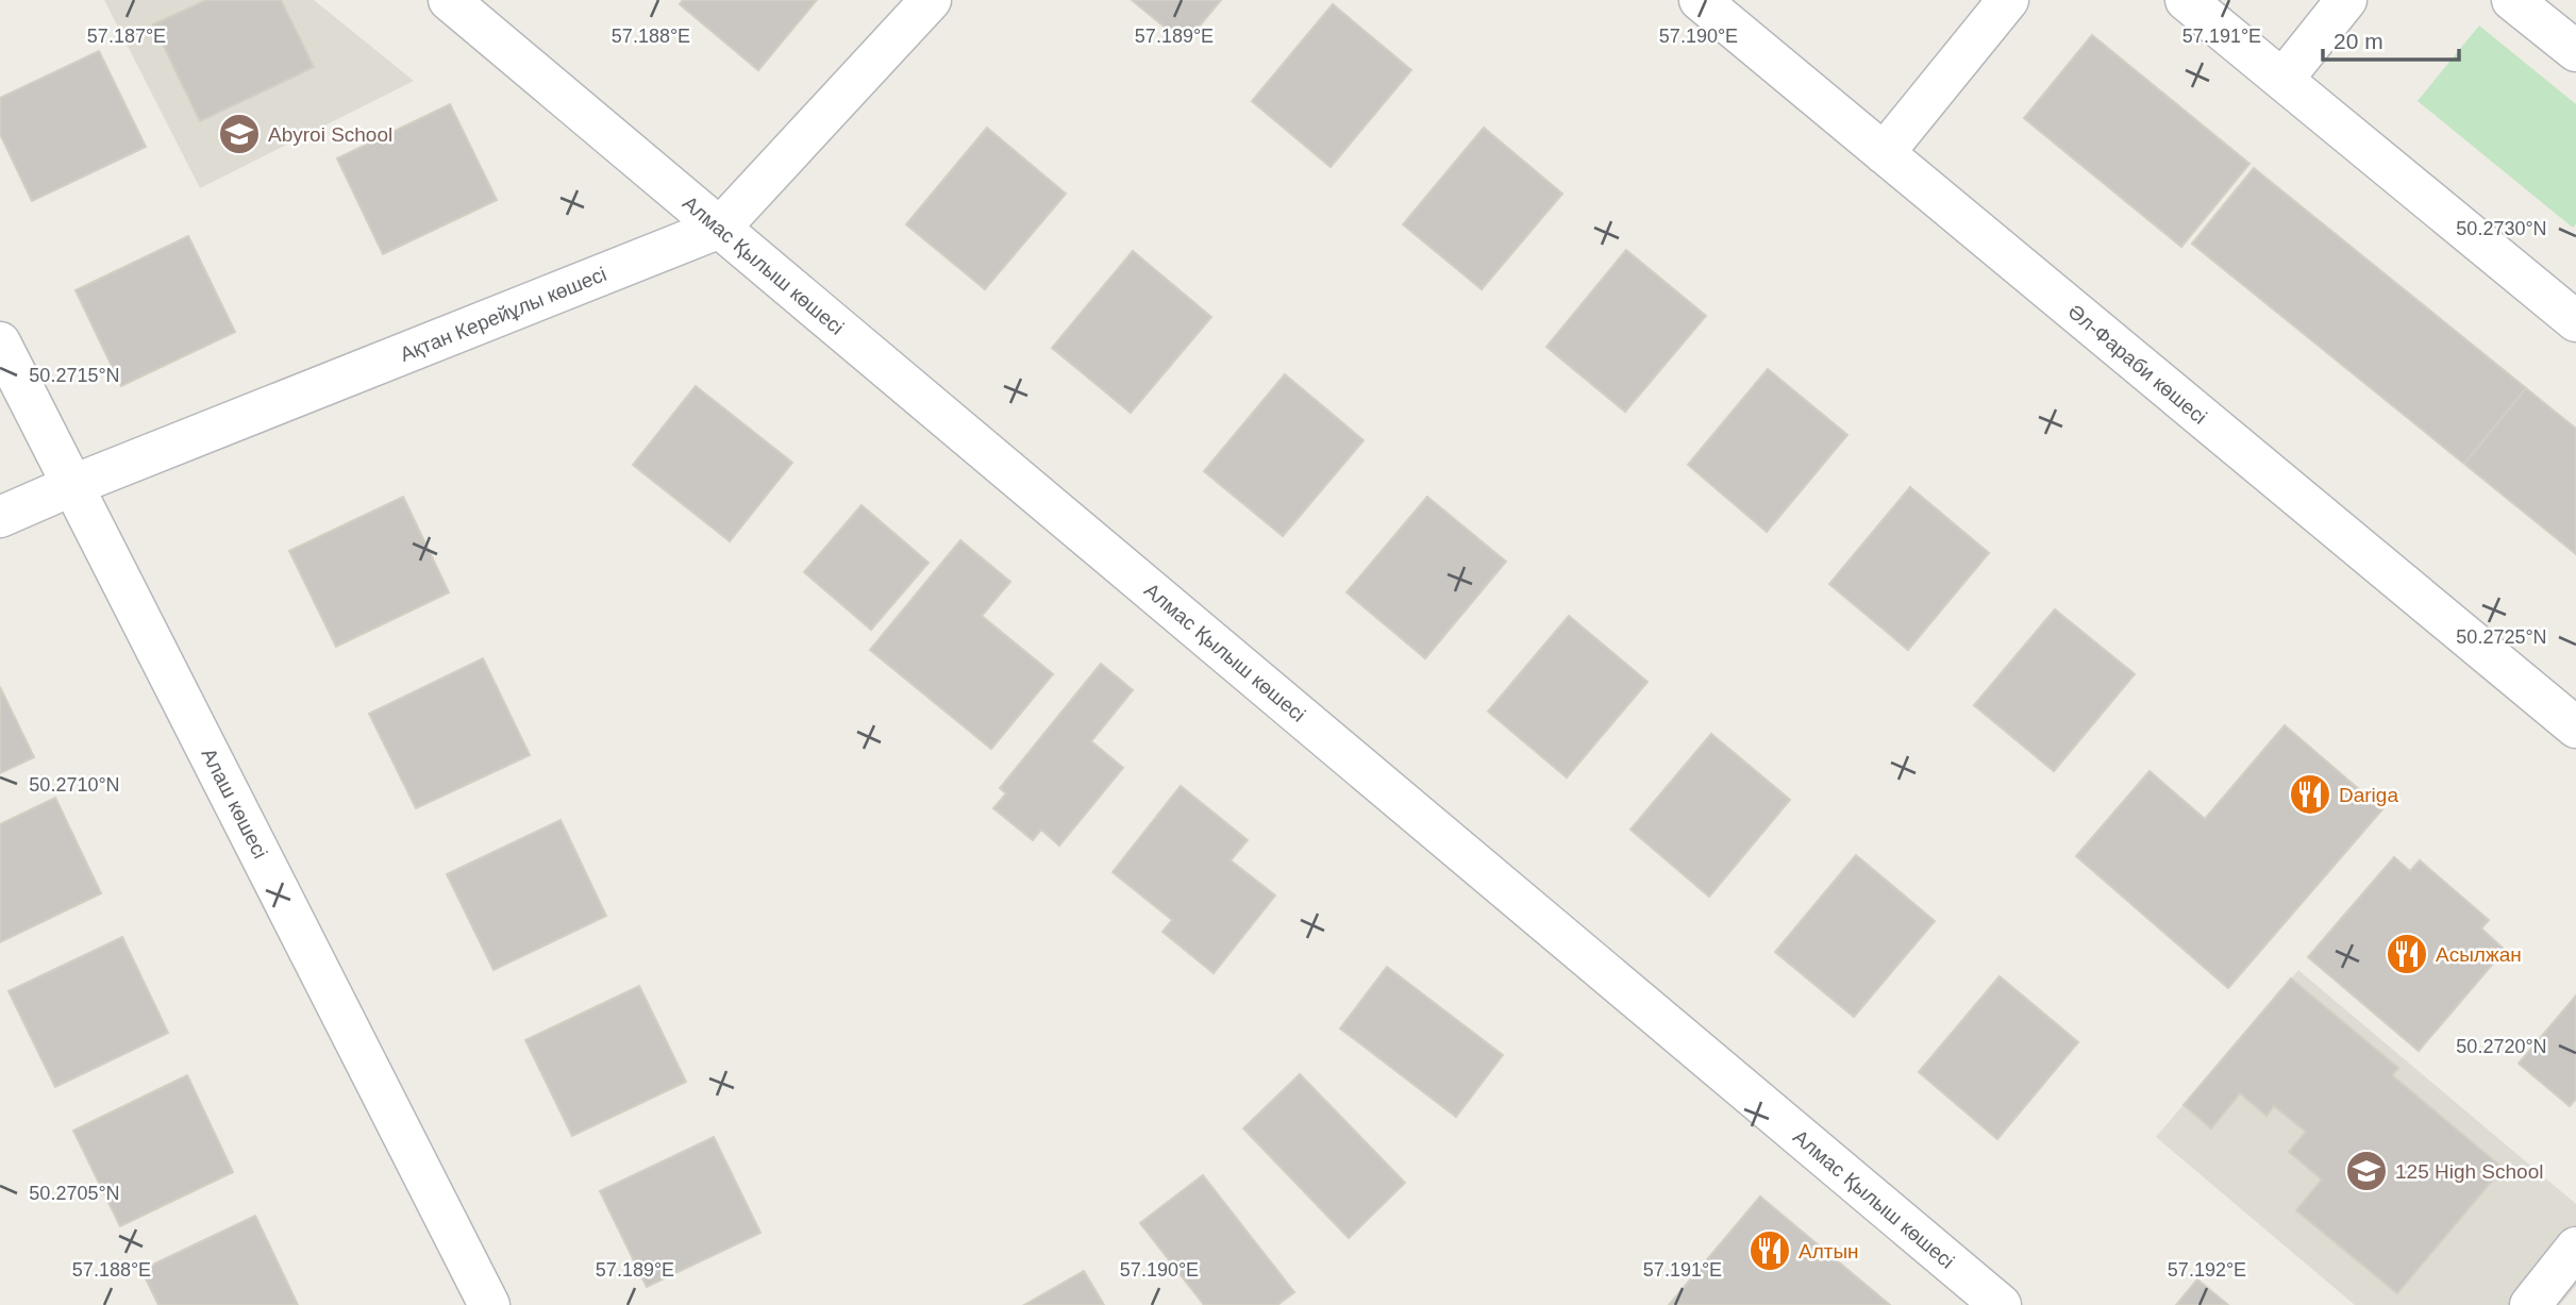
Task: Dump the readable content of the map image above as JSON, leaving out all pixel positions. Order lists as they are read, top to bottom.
{
  "streets": {
    "street": [
      "Алмас Қылыш көшесі",
      "Ақтан Керейұлы көшесі",
      "Әл-Фараби көшесі",
      "Алаш көшесі"
    ]
  },
  "crossings": [
    ["Алмас Қылыш көшесі", "Ақтан Керейұлы көшесі"],
    ["Ақтан Керейұлы көшесі", "Алаш көшесі"]
  ],
  "places": {
    "school or university": ["Abyroi School", "125 High School"],
    "restaurant": ["Dariga", "Асылжан", "Алтын"]
  },
  "scale_bar": "20 m",
  "coordinates": [
    "57.187°E",
    "57.188°E",
    "57.189°E",
    "57.190°E",
    "57.191°E",
    "50.2730°N",
    "50.2715°N",
    "50.2725°N",
    "50.2710°N",
    "50.2720°N",
    "50.2705°N",
    "57.192°E"
  ]
}
